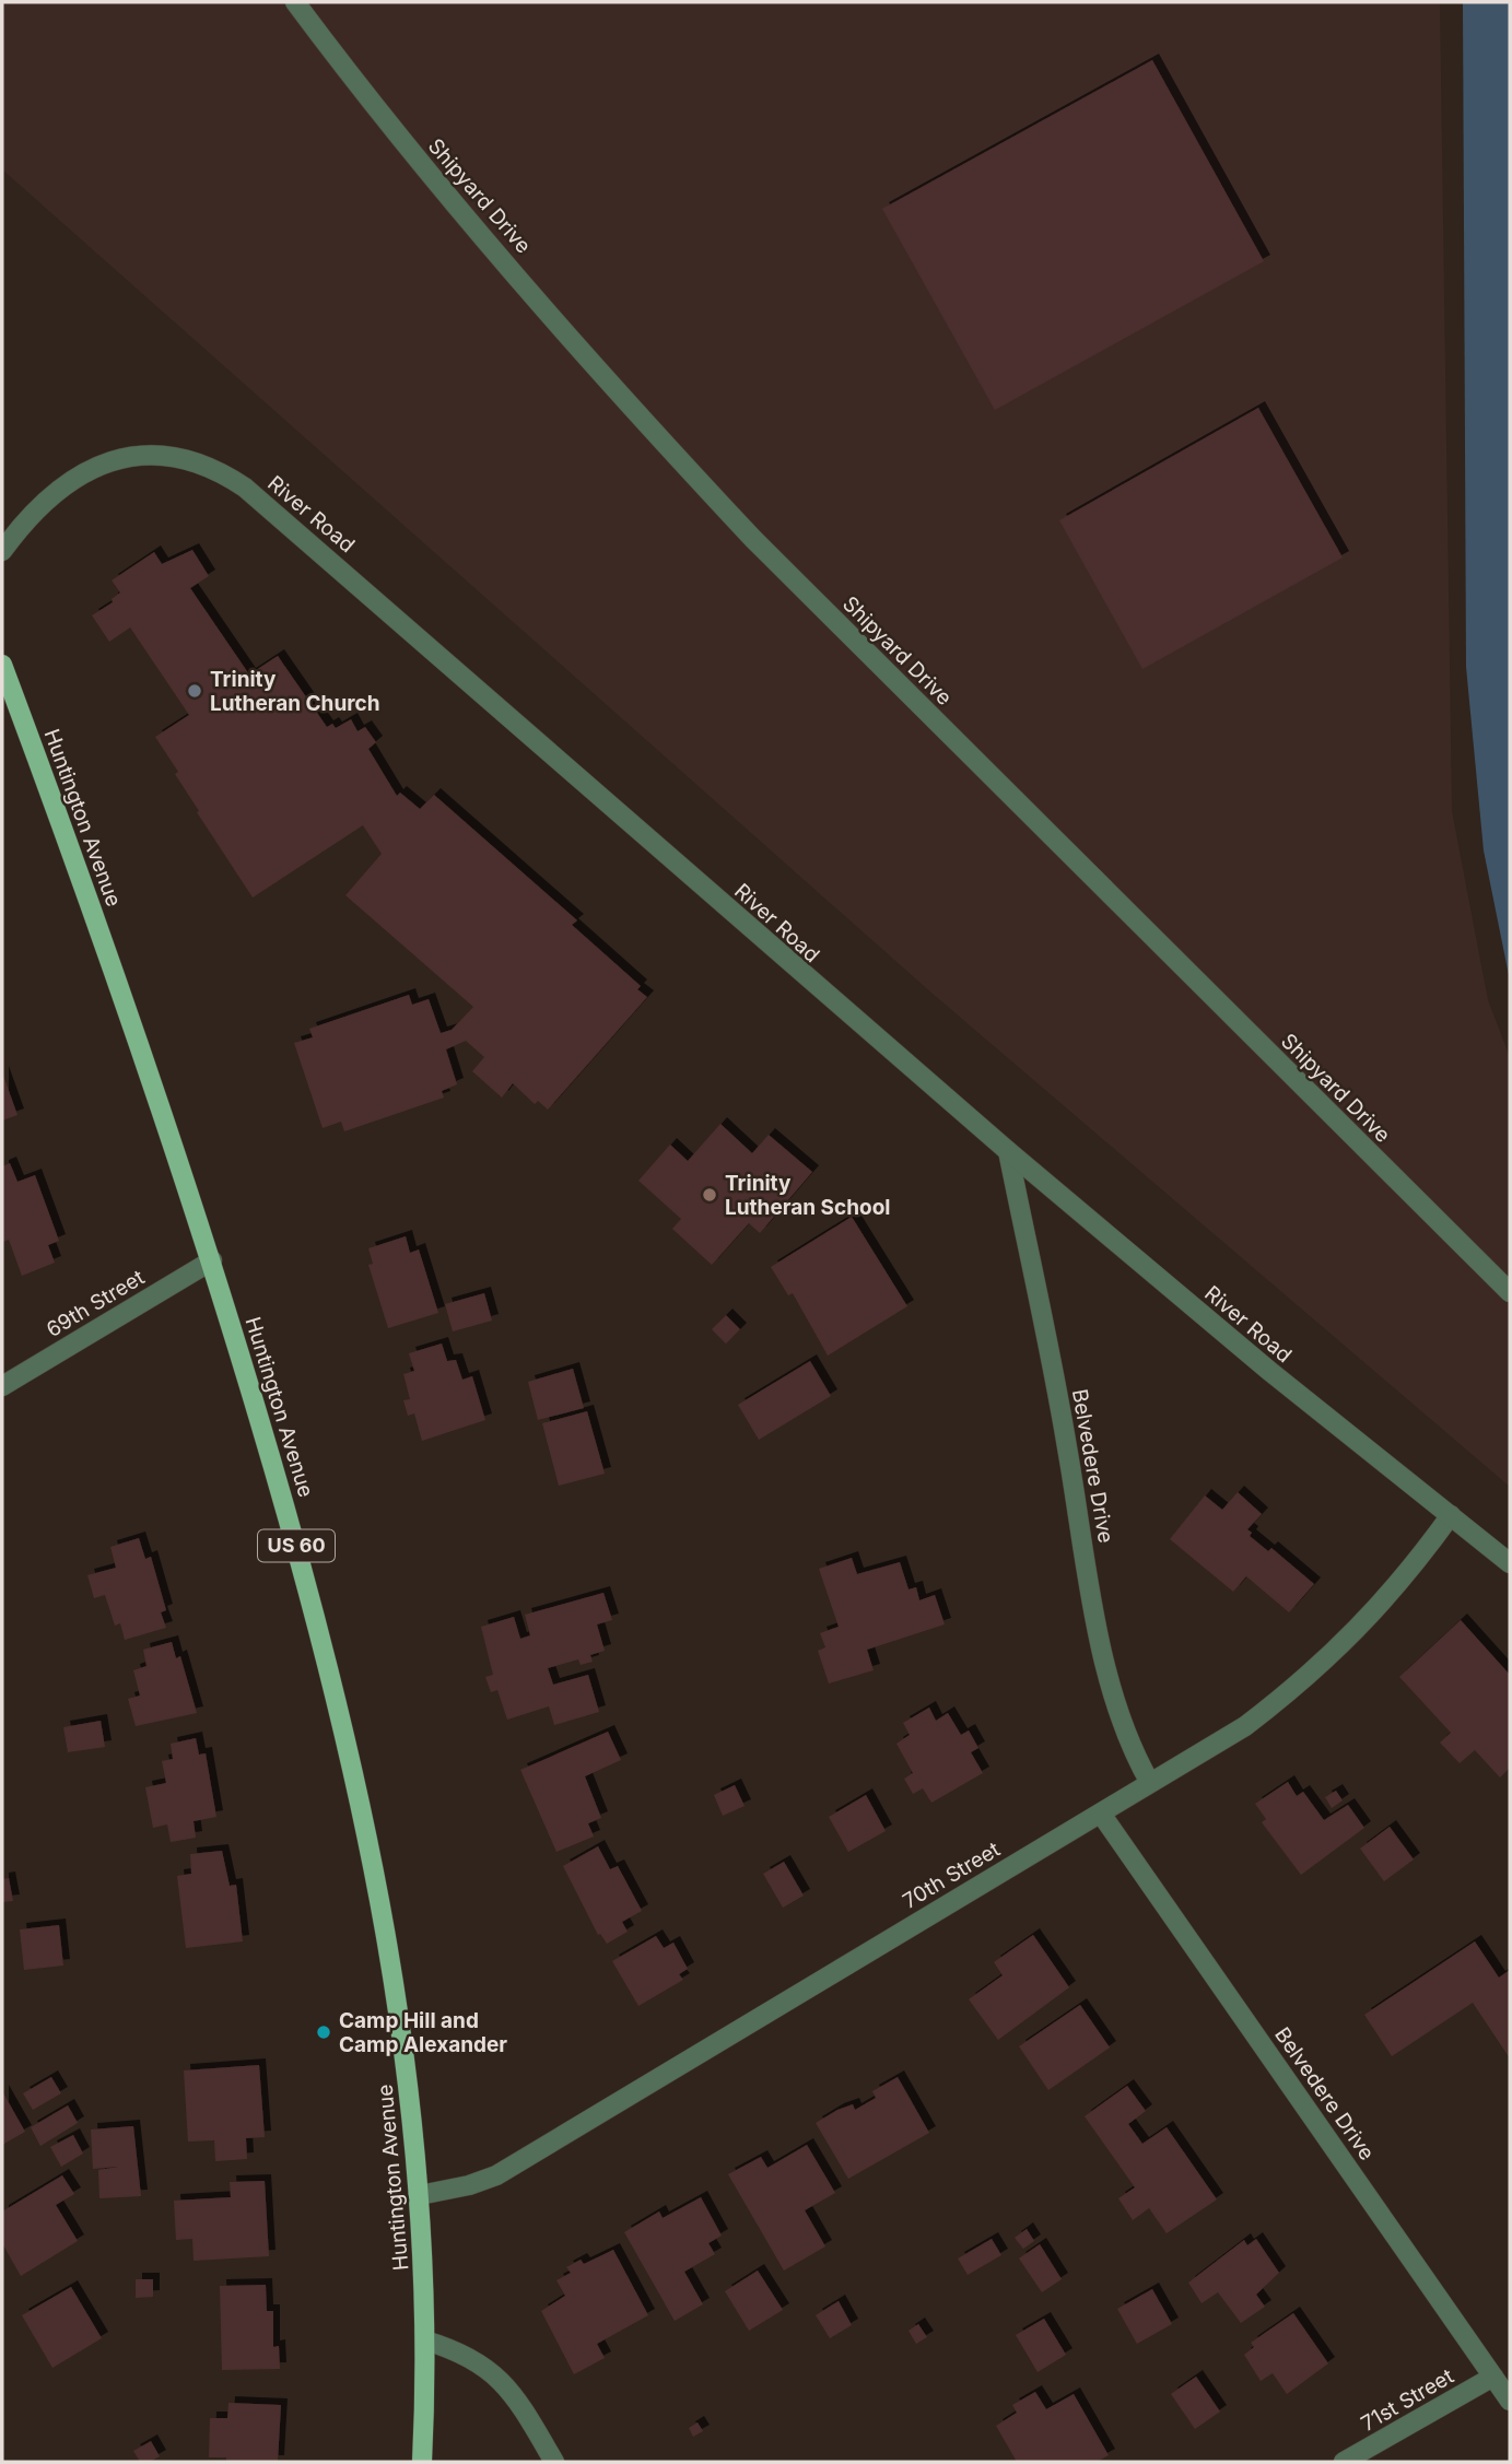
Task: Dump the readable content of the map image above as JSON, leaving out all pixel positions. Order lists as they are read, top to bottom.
{
  "streets": {
    "main road": ["Huntington Avenue", "US 60"],
    "street": [
      "Shipyard Drive",
      "River Road",
      "69th Street",
      "Belvedere Drive",
      "70th Street",
      "71st Street"
    ]
  },
  "crossings": [
    ["River Road", "Belvedere Drive"],
    ["River Road", "70th Street"],
    ["Huntington Avenue", "69th Street"],
    ["Huntington Avenue", "70th Street"],
    ["Belvedere Drive", "70th Street"],
    ["Belvedere Drive", "71st Street"]
  ],
  "places": ["Trinity Lutheran Church", "Trinity Lutheran School", "Camp Hill and Camp Alexander"]
}
